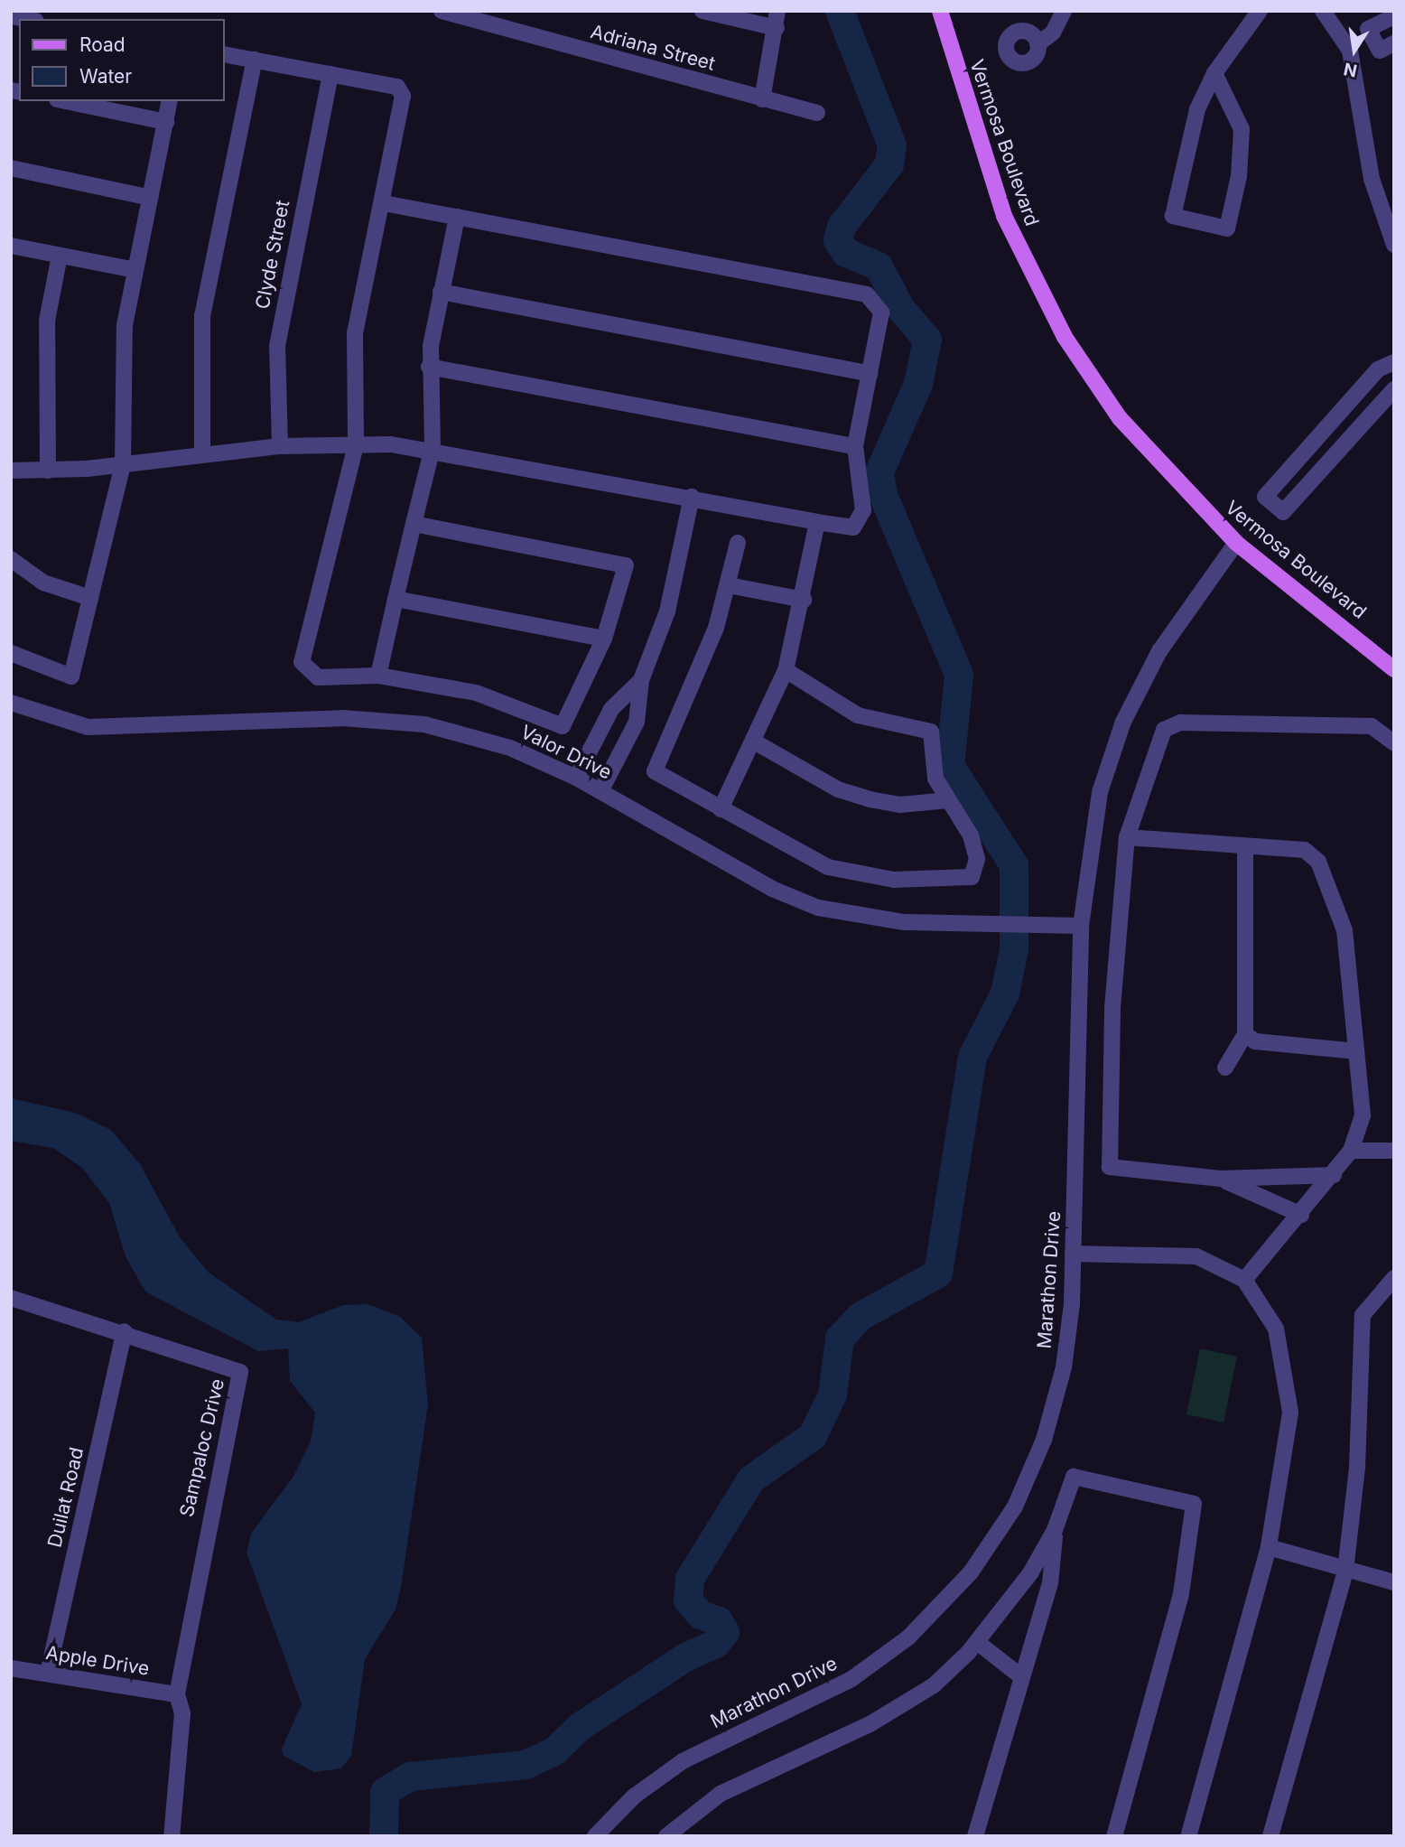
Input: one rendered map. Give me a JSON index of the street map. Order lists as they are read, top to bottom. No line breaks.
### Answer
{"streets":{"main road":["Vermosa Boulevard"],"street":["Adriana Street","Clyde Street","Valor Drive","Marathon Drive","Sampaloc Drive","Duilat Road","Apple Drive"]},"crossings":[["Vermosa Boulevard","Marathon Drive"],["Valor Drive","Marathon Drive"],["Sampaloc Drive","Duilat Road"],["Sampaloc Drive","Apple Drive"],["Duilat Road","Apple Drive"]],"legend":["Road","Water"],"north":"bottom"}
